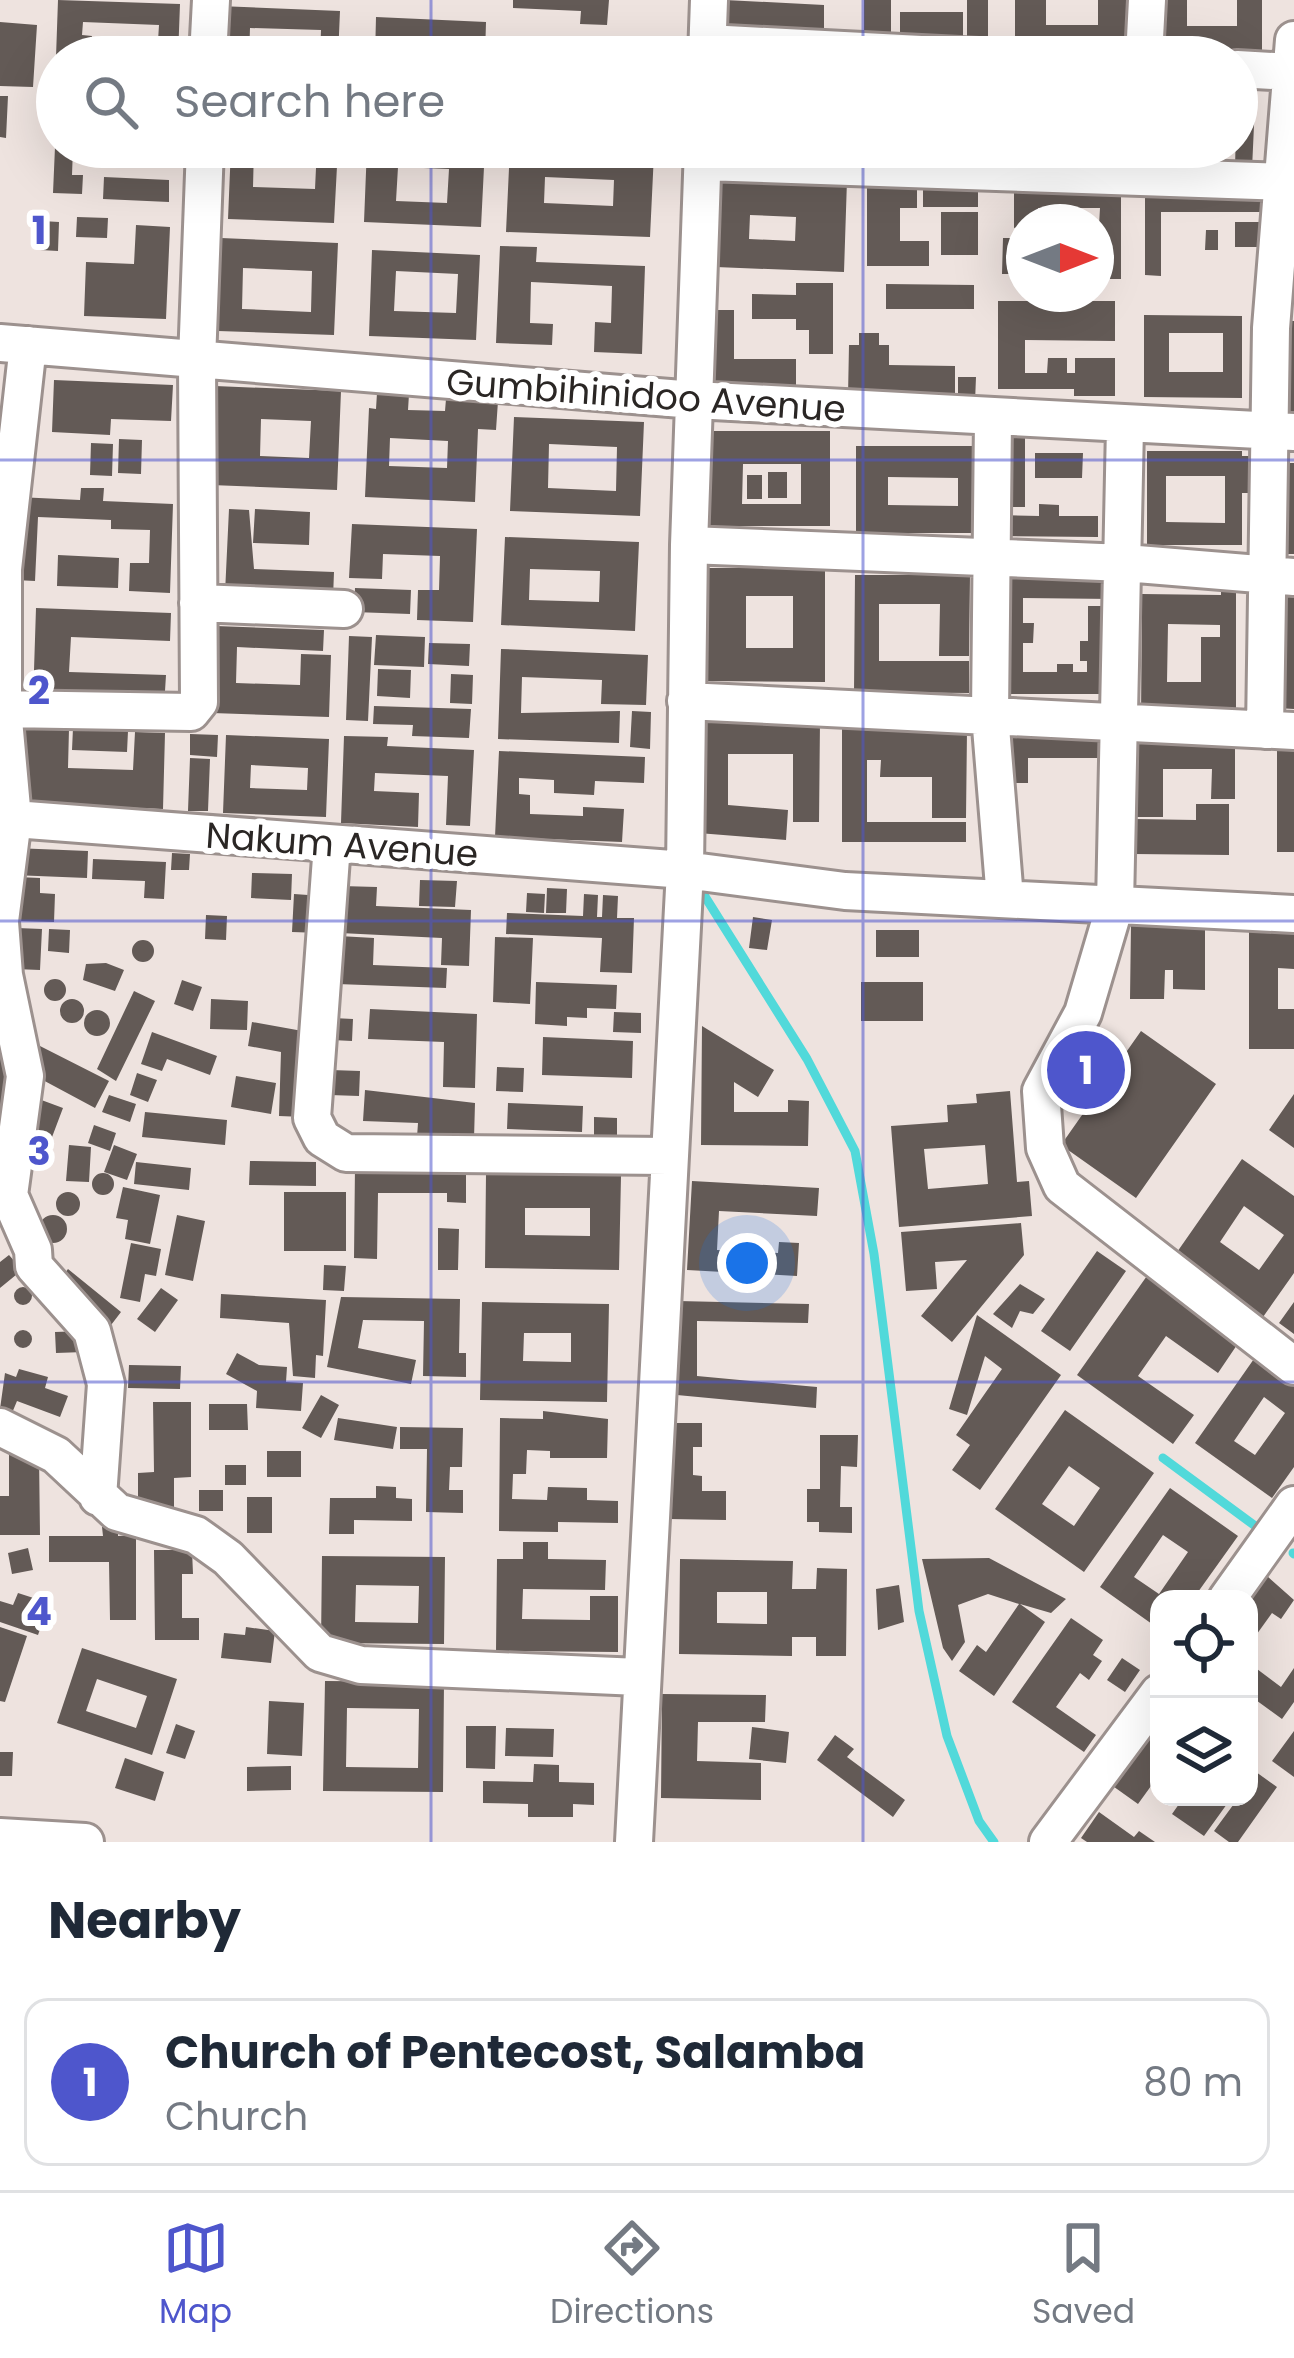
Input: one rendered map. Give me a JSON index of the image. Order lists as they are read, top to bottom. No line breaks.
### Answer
{"streets":{"street":["Gumbihinidoo Avenue","Nakum Avenue"]},"north":"right","page":{"search":"Search here","pins":"1","heading":"Nearby","list":[{"mark":"1","name":"Church of Pentecost, Salamba","note":"Church","value":"80 m"}],"nav":["Map","Directions","Saved"]},"grid":{"rows":["1","2","3","4"]}}
